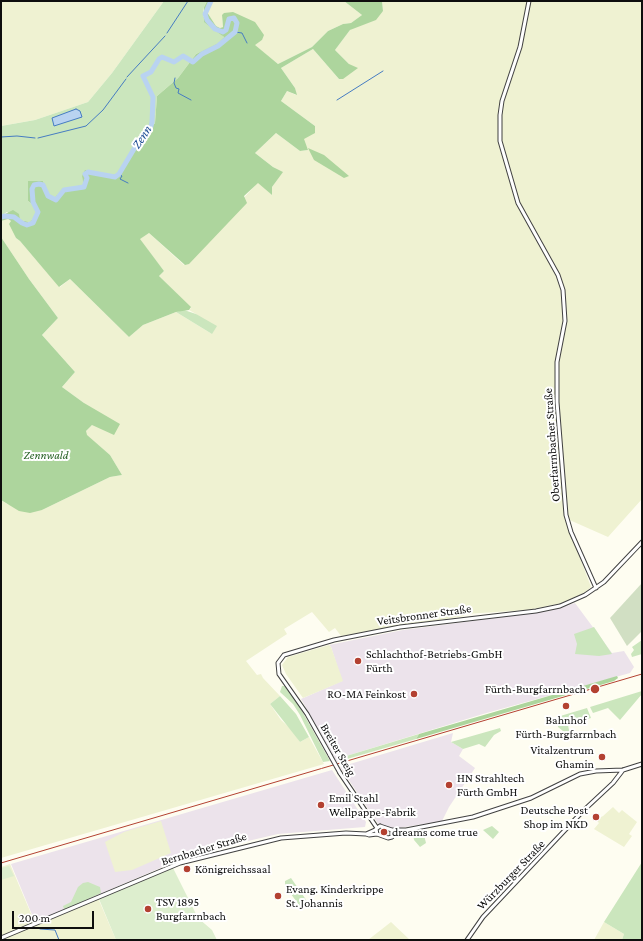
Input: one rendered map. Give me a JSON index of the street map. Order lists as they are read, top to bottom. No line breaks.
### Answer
{"streets":{"street":["Oberfarrnbacher Straße","Veitsbronner Straße","Breiter Steig","Bernbacher Straße","Würzburger Straße"]},"crossings":[["Oberfarrnbacher Straße","Veitsbronner Straße"],["Veitsbronner Straße","Breiter Steig"],["Breiter Steig","Bernbacher Straße"]],"water":["Zenn"],"parks":["Zennwald"],"places":["Schlachthof-Betriebs-GmbH Fürth","Fürth-Burgfarrnbach","RO-MA Feinkost","Bahnhof Fürth-Burgfarrnbach","Vitalzentrum Ghamin","HN Strahltech Fürth GmbH","Emil Stahl Wellpappe-Fabrik","Deutsche Post Shop im NKD","dreams come true","Königreichssaal","Evang. Kinderkrippe St. Johannis","TSV 1895 Burgfarrnbach"],"scale_bar":"200 m"}
